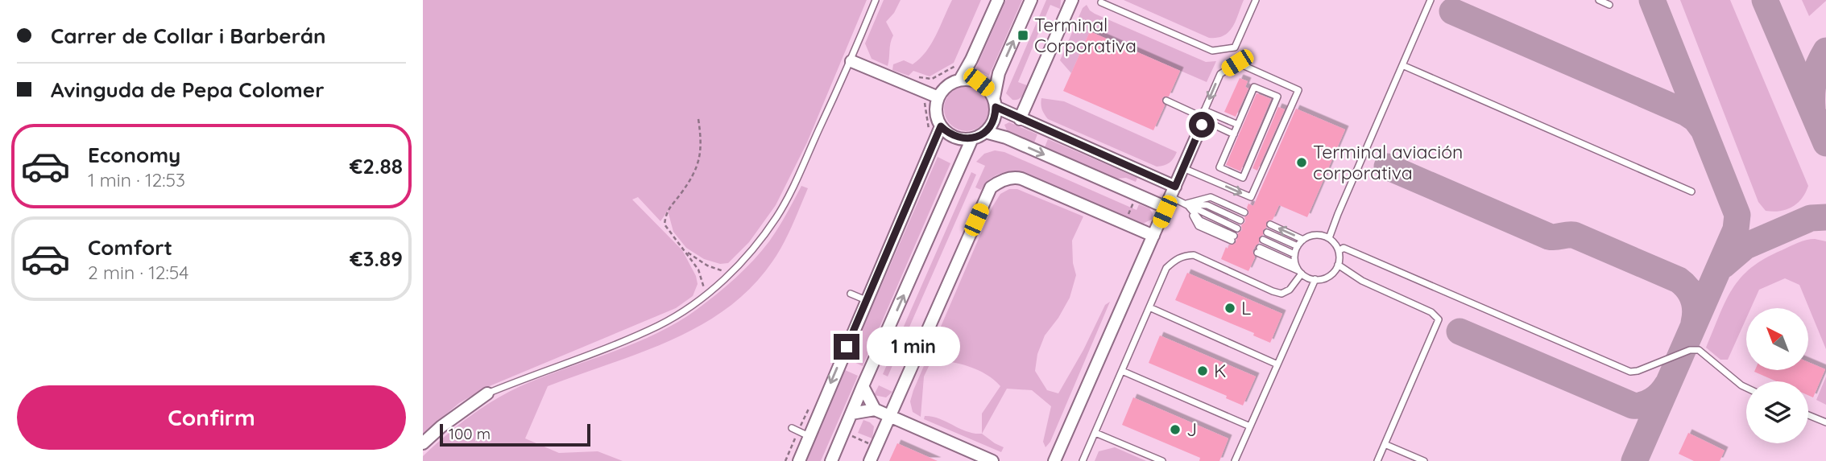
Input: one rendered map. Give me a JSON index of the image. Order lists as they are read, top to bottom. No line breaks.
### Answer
{"places":{"transit":["Terminal Corporativa"],"other":["Terminal aviación corporativa","L","K","J"]},"scale_bar":"100 m","north":"top left","page":{"banner":["Carrer de Collar i Barberán","Avinguda de Pepa Colomer"],"list":[{"name":"Economy","note":"1 min · 12:53","value":"€2.88"},{"name":"Comfort","note":"2 min · 12:54","value":"€3.89"}],"bubble":"1 min","buttons":"Confirm","scale":"100 m"}}
